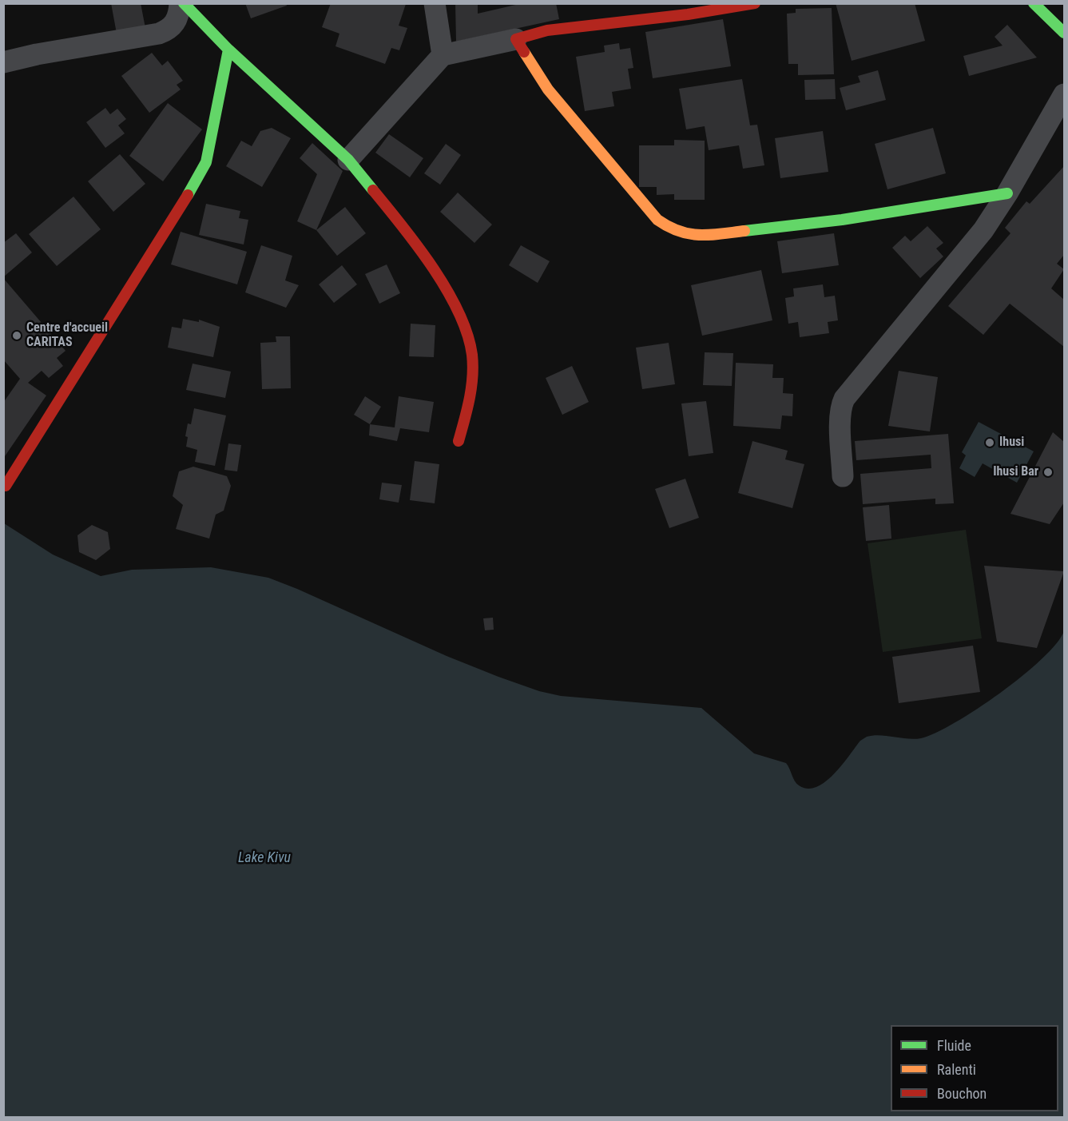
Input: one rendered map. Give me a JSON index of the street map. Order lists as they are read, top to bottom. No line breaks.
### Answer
{"water":["Lake Kivu"],"places":["Centre d'accueil CARITAS","Ihusi","Ihusi Bar"],"legend":["Fluide","Ralenti","Bouchon"]}
